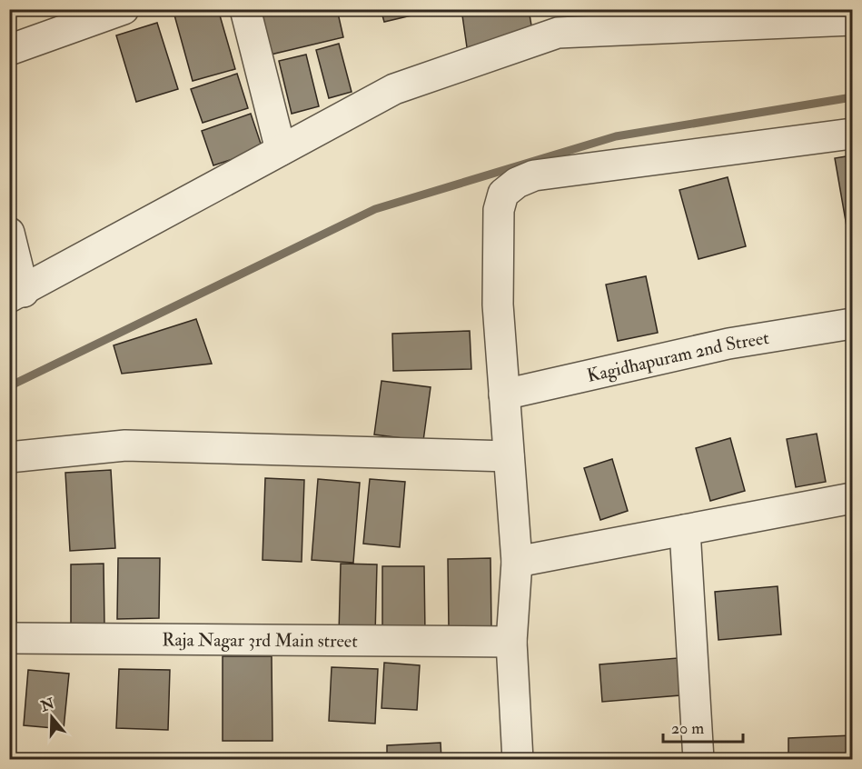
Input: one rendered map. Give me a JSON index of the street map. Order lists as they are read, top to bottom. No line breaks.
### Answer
{"streets":{"street":["Kagidhapuram 2nd Street","Raja Nagar 3rd Main street"]},"scale_bar":"20 m","north":"top"}
